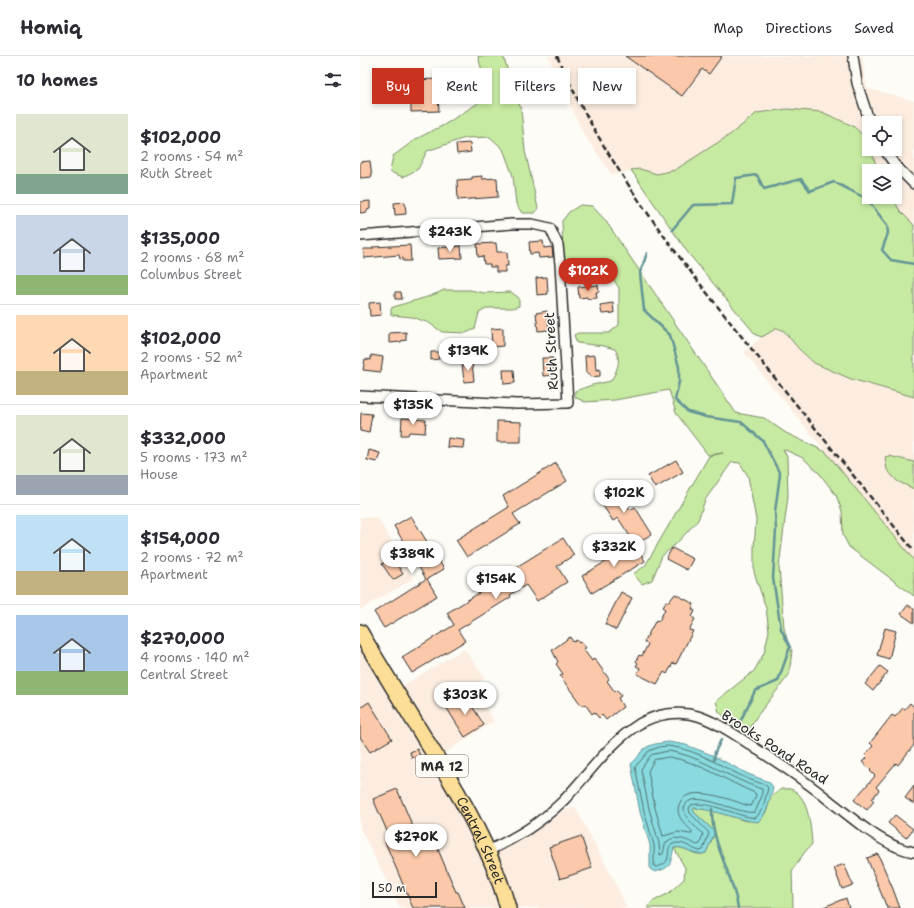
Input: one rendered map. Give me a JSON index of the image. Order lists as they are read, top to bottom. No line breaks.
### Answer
{"streets":{"main road":["MA 12","Central Street"],"street":["Ruth Street","Brooks Pond Road"]},"crossings":[["Brooks Pond Road","Central Street"]],"scale_bar":"50 m","page":{"header":"Homiq","nav":["Map","Directions","Saved"],"heading":"10 homes","chip":["Buy","Rent","Filters","New"],"list":[{"name":"$102,000","note":"2 rooms · 54 m² · Ruth Street"},{"name":"$135,000","note":"2 rooms · 68 m² · Columbus Street"},{"name":"$102,000","note":"2 rooms · 52 m² · Apartment"},{"name":"$332,000","note":"5 rooms · 173 m² · House"},{"name":"$154,000","note":"2 rooms · 72 m² · Apartment"},{"name":"$270,000","note":"4 rooms · 140 m² · Central Street"}],"price":["$243K","$102K","$139K","$135K","$102K","$332K","$389K","$154K","$303K","$270K"],"scale":"50 m"}}
